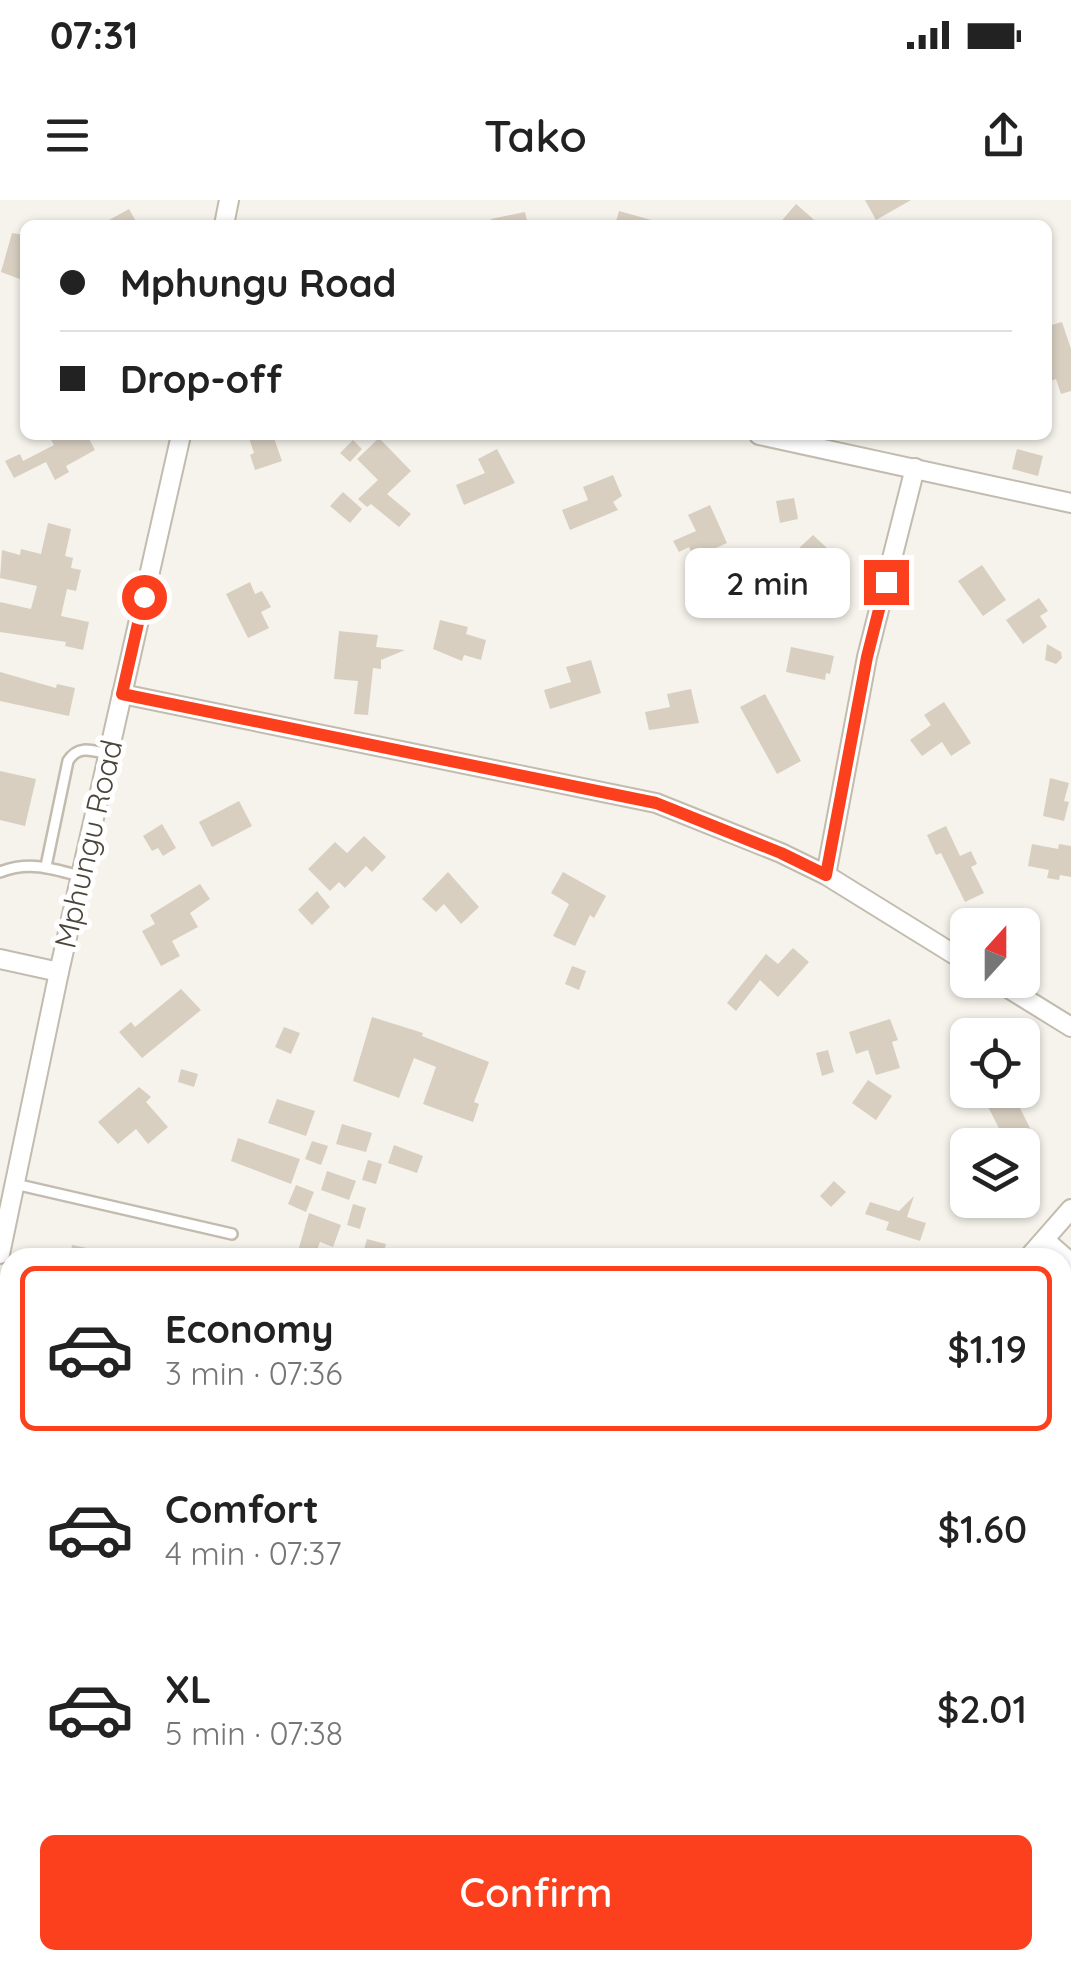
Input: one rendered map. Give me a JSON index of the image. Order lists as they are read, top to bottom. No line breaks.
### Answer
{"streets":{"street":["Mphungu Road"]},"north":"top","page":{"status":"07:31","header":"Tako","banner":["Mphungu Road","Drop-off"],"bubble":"2 min","list":[{"name":"Economy","note":"3 min · 07:36","value":"$1.19"},{"name":"Comfort","note":"4 min · 07:37","value":"$1.60"},{"name":"XL","note":"5 min · 07:38","value":"$2.01"}],"buttons":"Confirm"}}
